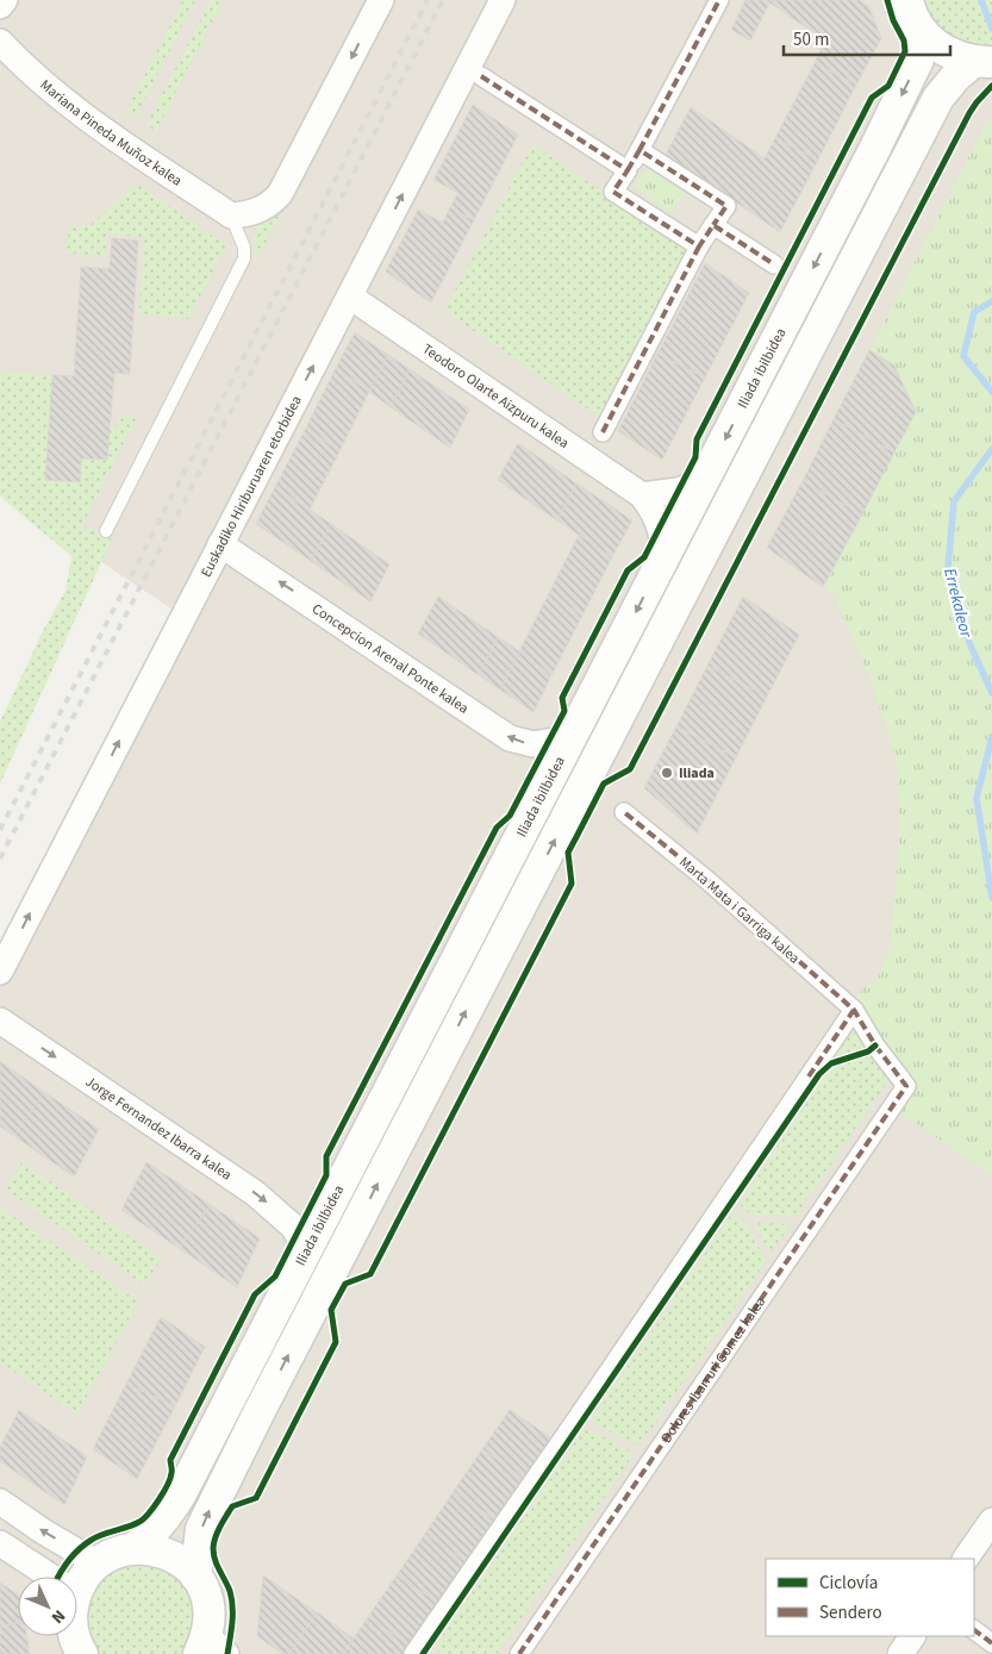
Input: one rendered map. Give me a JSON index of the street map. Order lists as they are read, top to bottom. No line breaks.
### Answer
{"streets":{"street":["Mariana Pineda Muñoz kalea","Iliada ibilbidea","Teodoro Olarte Aizpuru kalea","Euskadiko Hiriburuaren etorbidea","Concepcion Arenal Ponte kalea","Marta Mata i Garriga kalea","Jorge Fernandez Ibarra kalea","Dolores Ibarruri Gomez kalea"]},"crossings":[["Iliada ibilbidea","Teodoro Olarte Aizpuru kalea"],["Iliada ibilbidea","Concepcion Arenal Ponte kalea"],["Iliada ibilbidea","Jorge Fernandez Ibarra kalea"],["Teodoro Olarte Aizpuru kalea","Euskadiko Hiriburuaren etorbidea"],["Euskadiko Hiriburuaren etorbidea","Concepcion Arenal Ponte kalea"],["Marta Mata i Garriga kalea","Dolores Ibarruri Gomez kalea"]],"one_way":["Concepcion Arenal Ponte kalea","Jorge Fernandez Ibarra kalea"],"water":["Errekaleor"],"places":["Iliada"],"legend":["Ciclovía","Sendero"],"scale_bar":"50 m","north":"bottom right"}
